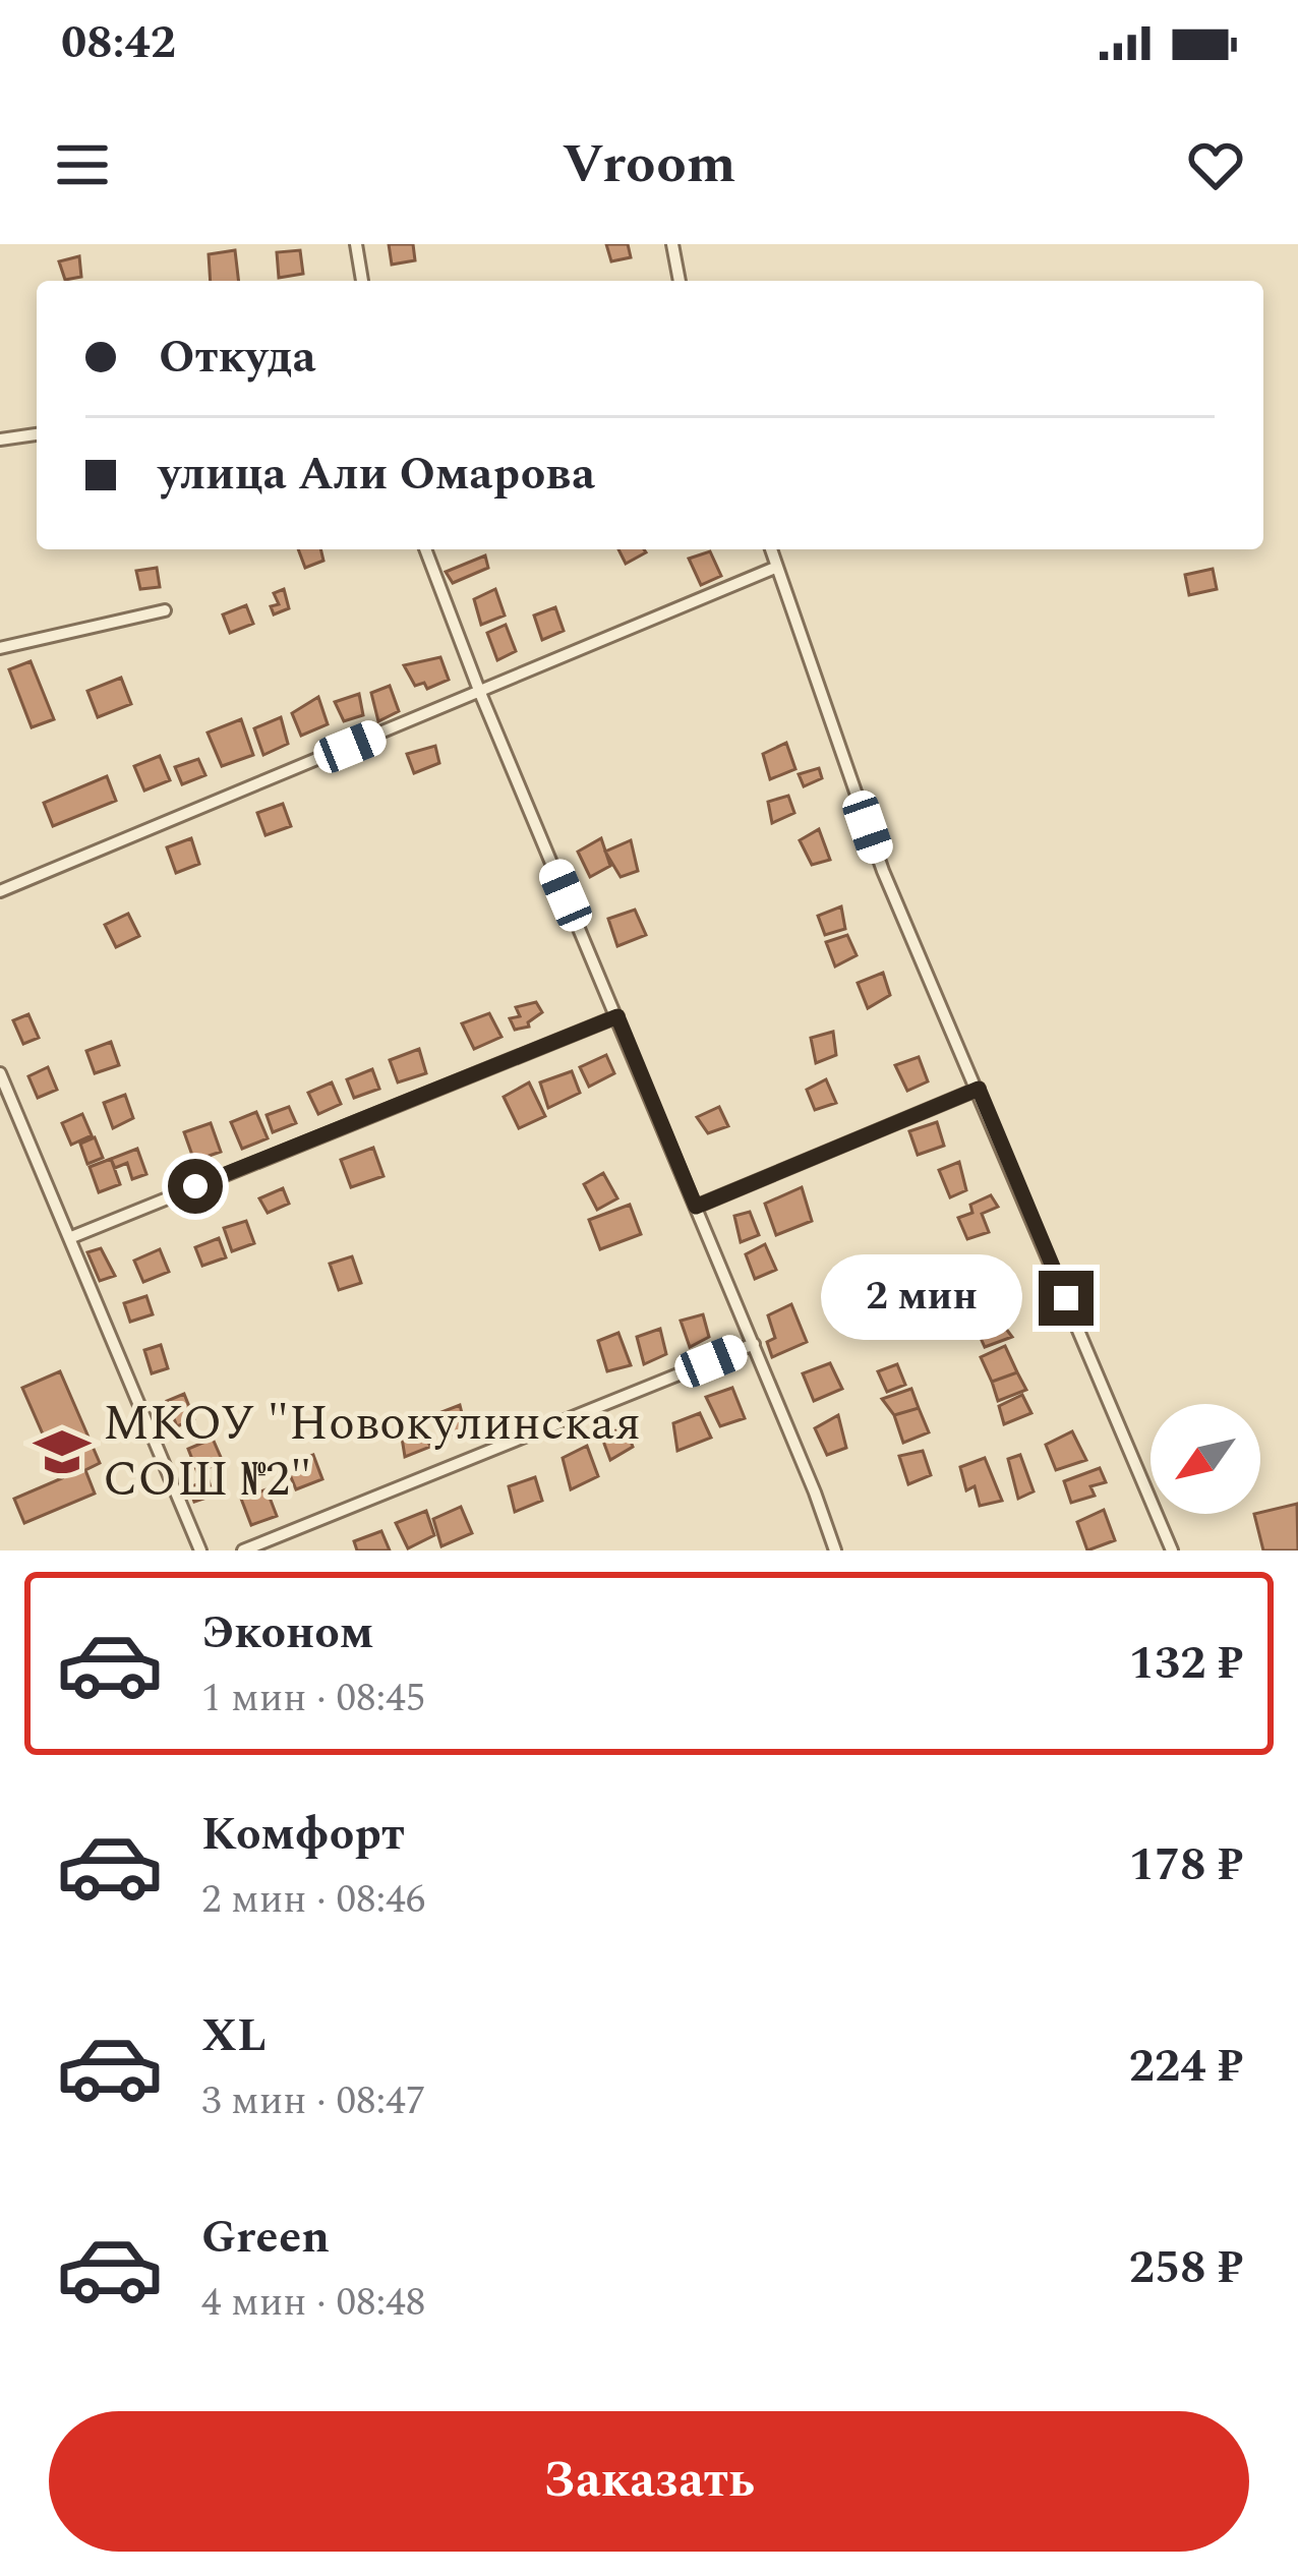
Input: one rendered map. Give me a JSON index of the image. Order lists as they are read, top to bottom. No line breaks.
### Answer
{"places":{"school or university":["МКОУ \"Новокулинская СОШ №2\""]},"north":"bottom left","page":{"status":"08:42","header":"Vroom","banner":["Откуда","улица Али Омарова"],"bubble":"2 мин","list":[{"name":"Эконом","note":"1 мин · 08:45","value":"132 ₽"},{"name":"Комфорт","note":"2 мин · 08:46","value":"178 ₽"},{"name":"XL","note":"3 мин · 08:47","value":"224 ₽"},{"name":"Green","note":"4 мин · 08:48","value":"258 ₽"}],"buttons":"Заказать"}}
